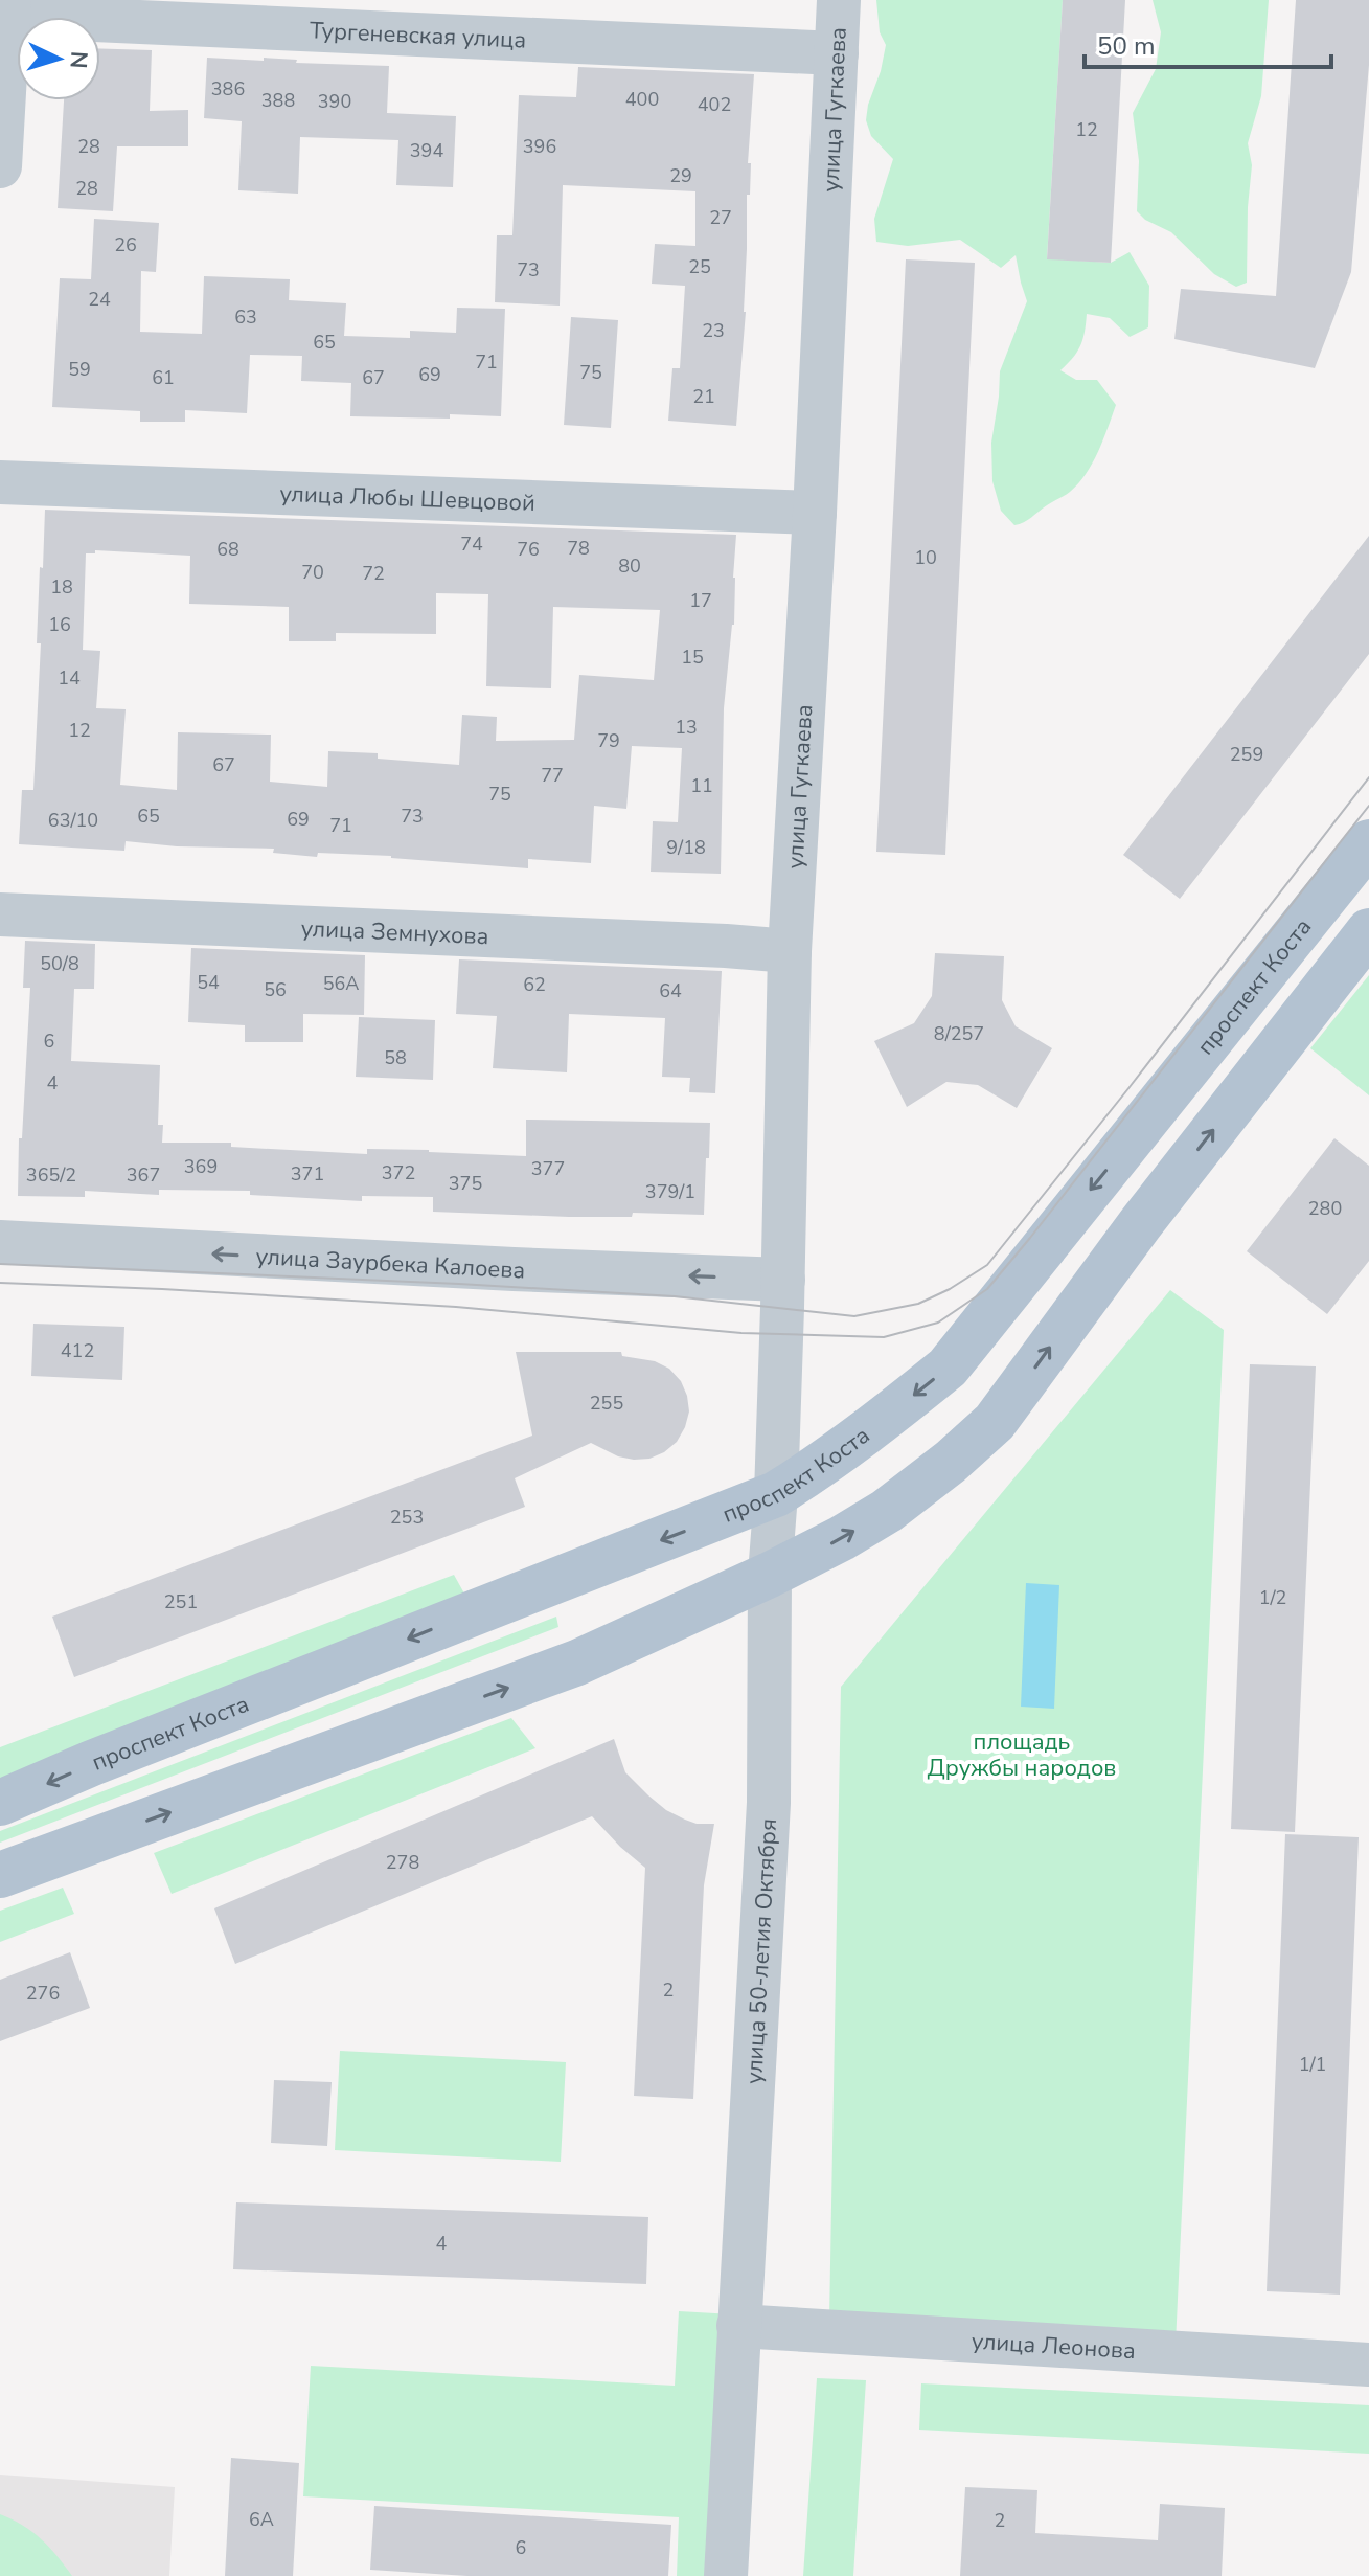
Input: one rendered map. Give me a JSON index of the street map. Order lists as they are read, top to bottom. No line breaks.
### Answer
{"streets":{"main road":["проспект Коста"],"street":["Тургеневская улица","улица Гугкаева","улица Любы Шевцовой","улица Земнухова","улица Заурбека Калоева","улица 50-летия Октября","улица Леонова"]},"crossings":[["Тургеневская улица","улица Гугкаева"],["улица Гугкаева","улица Любы Шевцовой"],["улица Гугкаева","улица Земнухова"],["улица Гугкаева","проспект Коста"],["улица Гугкаева","улица Заурбека Калоева"],["улица Гугкаева","улица 50-летия Октября"],["улица 50-летия Октября","улица Леонова"]],"one_way":["улица Заурбека Калоева"],"parks":["площадь Дружбы народов"],"house_numbers":["386","400","388","390","402","12","28","396","394","29","28","27","26","25","73","24","63","23","65","71","59","75","69","61","67","21","74","78","68","76","10","80","70","72","18","17","16","15","14","13","12","79","259","67","77","11","75","65","73","69","63/10","71","9/18","50/8","54","56A","62","56","64","8/257","6","58","4","369","377","372","371","365/2","367","375","379/1","280","412","255","253","1/2","251","278","2","276","1/1","4","6А","2","6"],"scale_bar":"50 m","north":"right"}
